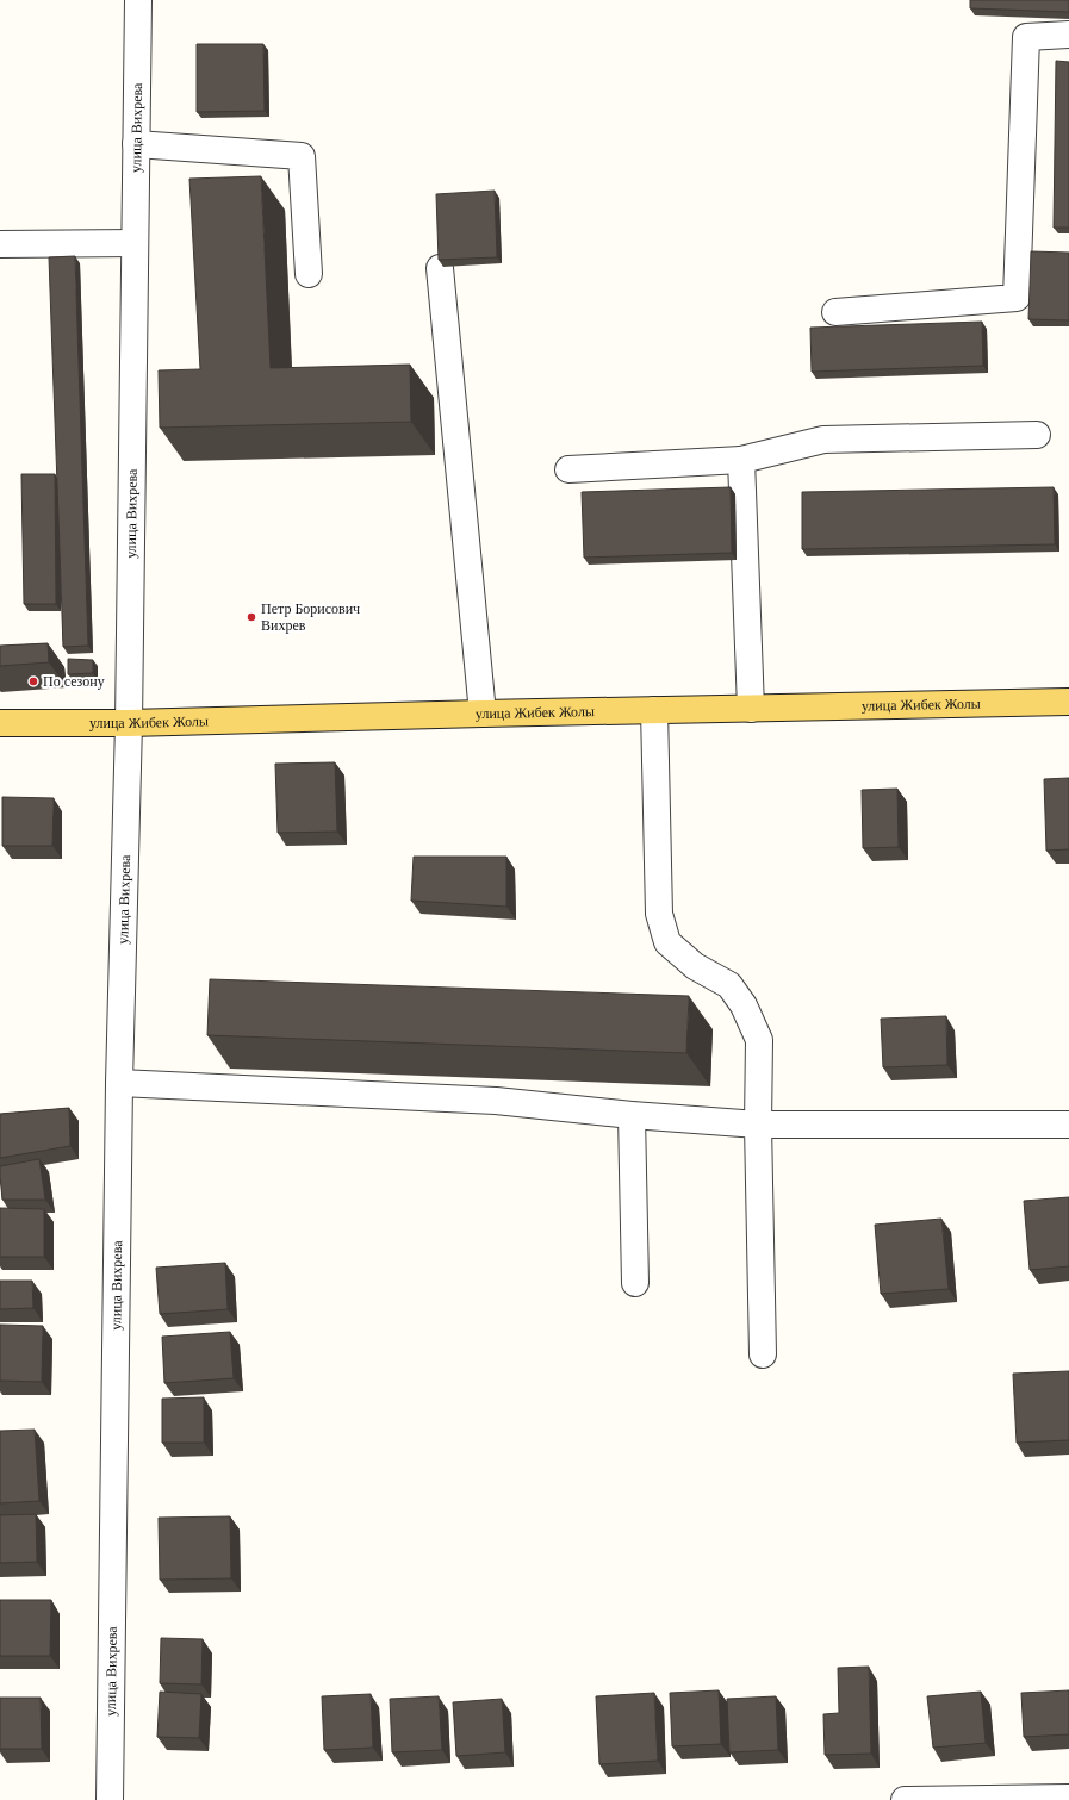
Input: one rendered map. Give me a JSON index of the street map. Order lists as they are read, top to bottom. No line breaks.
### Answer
{"streets":{"main road":["улица Жибек Жолы"],"street":["улица Вихрева"]},"crossings":[["улица Вихрева","улица Жибек Жолы"]],"places":["Петр Борисович Вихрев","По сезону"]}
